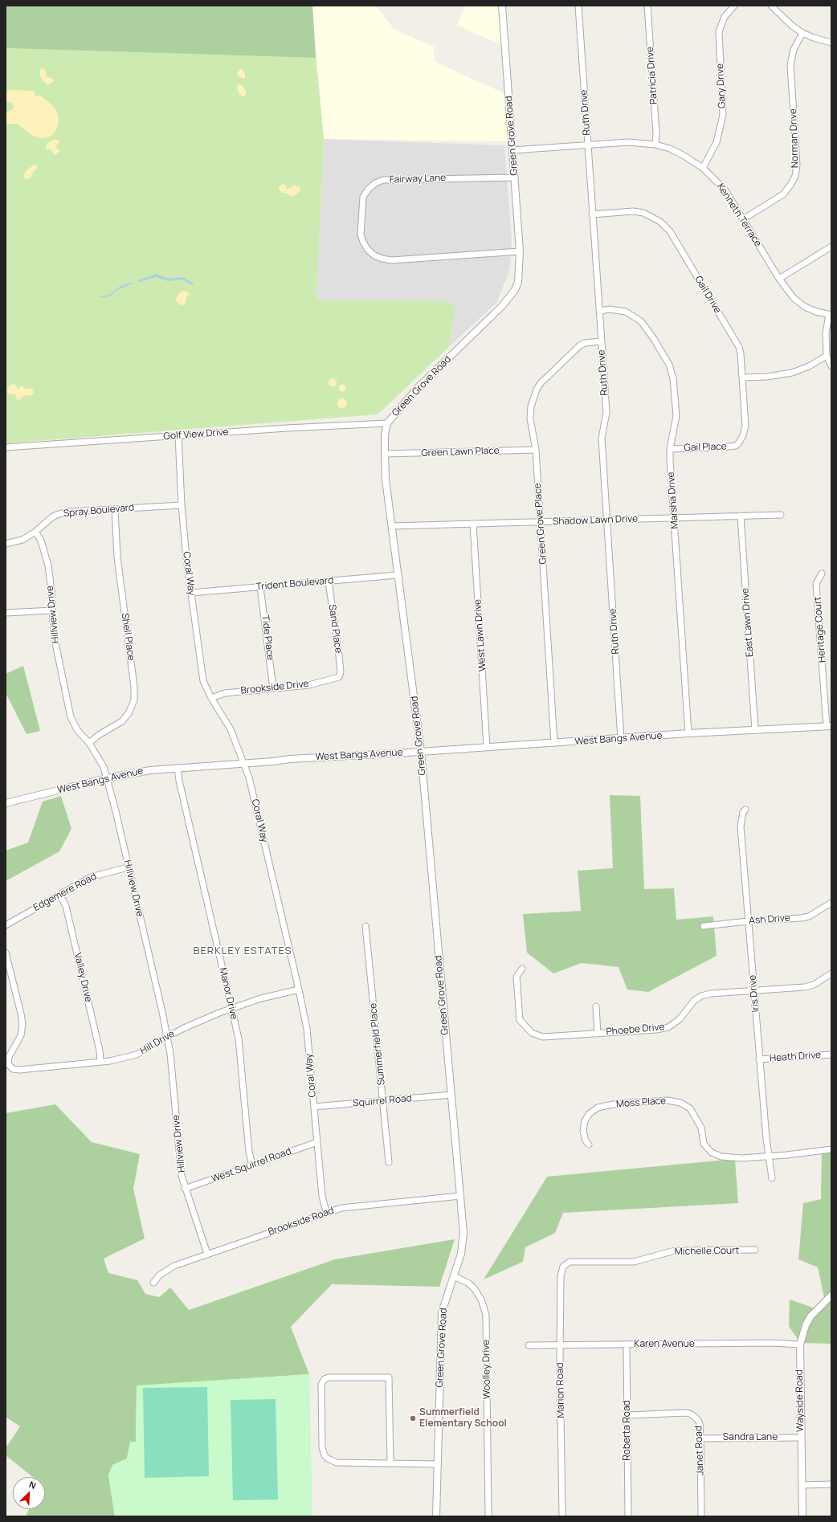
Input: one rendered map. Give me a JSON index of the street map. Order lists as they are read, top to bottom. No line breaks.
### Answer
{"streets":{"street":["Patricia Drive","Gary Drive","Ruth Drive","Green Grove Road","Norman Drive","Fairway Lane","Kenneth Terrace","Gail Drive","Golf View Drive","Gail Place","Green Lawn Place","Marsha Drive","Spray Boulevard","Shadow Lawn Drive","Green Grove Place","Coral Way","Trident Boulevard","Hillview Drive","East Lawn Drive","Sand Place","Heritage Court","West Lawn Drive","Shell Place","Tide Place","Brookside Drive","West Bangs Avenue","Edgemere Road","Ash Drive","Valley Drive","Manor Drive","Iris Drive","Phoebe Drive","Hill Drive","Summerfield Place","Heath Drive","Squirrel Road","Moss Place","West Squirrel Road","Brookside Road","Michelle Court","Karen Avenue","Woolley Drive","Marion Road","Wayside Road","Roberta Road","Sandra Lane","Janet Road"]},"crossings":[["Patricia Drive","Kenneth Terrace"],["Gary Drive","Kenneth Terrace"],["Ruth Drive","Kenneth Terrace"],["Ruth Drive","Gail Drive"],["Ruth Drive","Marsha Drive"],["Ruth Drive","Shadow Lawn Drive"],["Ruth Drive","Green Grove Place"],["Ruth Drive","West Bangs Avenue"],["Green Grove Road","Fairway Lane"],["Green Grove Road","Kenneth Terrace"],["Green Grove Road","Golf View Drive"],["Green Grove Road","Green Lawn Place"],["Green Grove Road","Shadow Lawn Drive"],["Green Grove Road","Trident Boulevard"],["Green Grove Road","West Bangs Avenue"],["Green Grove Road","Squirrel Road"],["Green Grove Road","Brookside Road"],["Green Grove Road","Woolley Drive"],["Norman Drive","Kenneth Terrace"],["Gail Drive","Gail Place"],["Golf View Drive","Coral Way"],["Gail Place","Marsha Drive"],["Green Lawn Place","Green Grove Place"],["Marsha Drive","Shadow Lawn Drive"],["Marsha Drive","West Bangs Avenue"],["Spray Boulevard","Coral Way"],["Spray Boulevard","Hillview Drive"],["Spray Boulevard","Shell Place"],["Shadow Lawn Drive","Green Grove Place"],["Shadow Lawn Drive","East Lawn Drive"],["Shadow Lawn Drive","West Lawn Drive"],["Green Grove Place","West Bangs Avenue"],["Coral Way","Trident Boulevard"],["Coral Way","Brookside Drive"],["Coral Way","West Bangs Avenue"],["Coral Way","Hill Drive"],["Coral Way","Squirrel Road"],["Coral Way","West Squirrel Road"],["Coral Way","Brookside Road"],["Trident Boulevard","Sand Place"],["Trident Boulevard","Tide Place"],["Hillview Drive","Shell Place"],["Hillview Drive","West Bangs Avenue"],["Hillview Drive","Edgemere Road"],["Hillview Drive","Hill Drive"],["Hillview Drive","West Squirrel Road"],["Hillview Drive","Brookside Road"],["East Lawn Drive","West Bangs Avenue"],["Sand Place","Brookside Drive"],["Heritage Court","West Bangs Avenue"],["West Lawn Drive","West Bangs Avenue"],["Tide Place","Brookside Drive"],["West Bangs Avenue","Manor Drive"],["Edgemere Road","Valley Drive"],["Ash Drive","Iris Drive"],["Valley Drive","Hill Drive"],["Manor Drive","Hill Drive"],["Manor Drive","West Squirrel Road"],["Iris Drive","Phoebe Drive"],["Iris Drive","Heath Drive"],["Iris Drive","Moss Place"],["Summerfield Place","Squirrel Road"],["Michelle Court","Marion Road"],["Karen Avenue","Marion Road"],["Karen Avenue","Wayside Road"],["Karen Avenue","Roberta Road"],["Wayside Road","Sandra Lane"],["Roberta Road","Janet Road"],["Sandra Lane","Janet Road"]],"districts":["BERKLEY ESTATES"],"places":["Summerfield Elementary School"],"north":"top right"}
